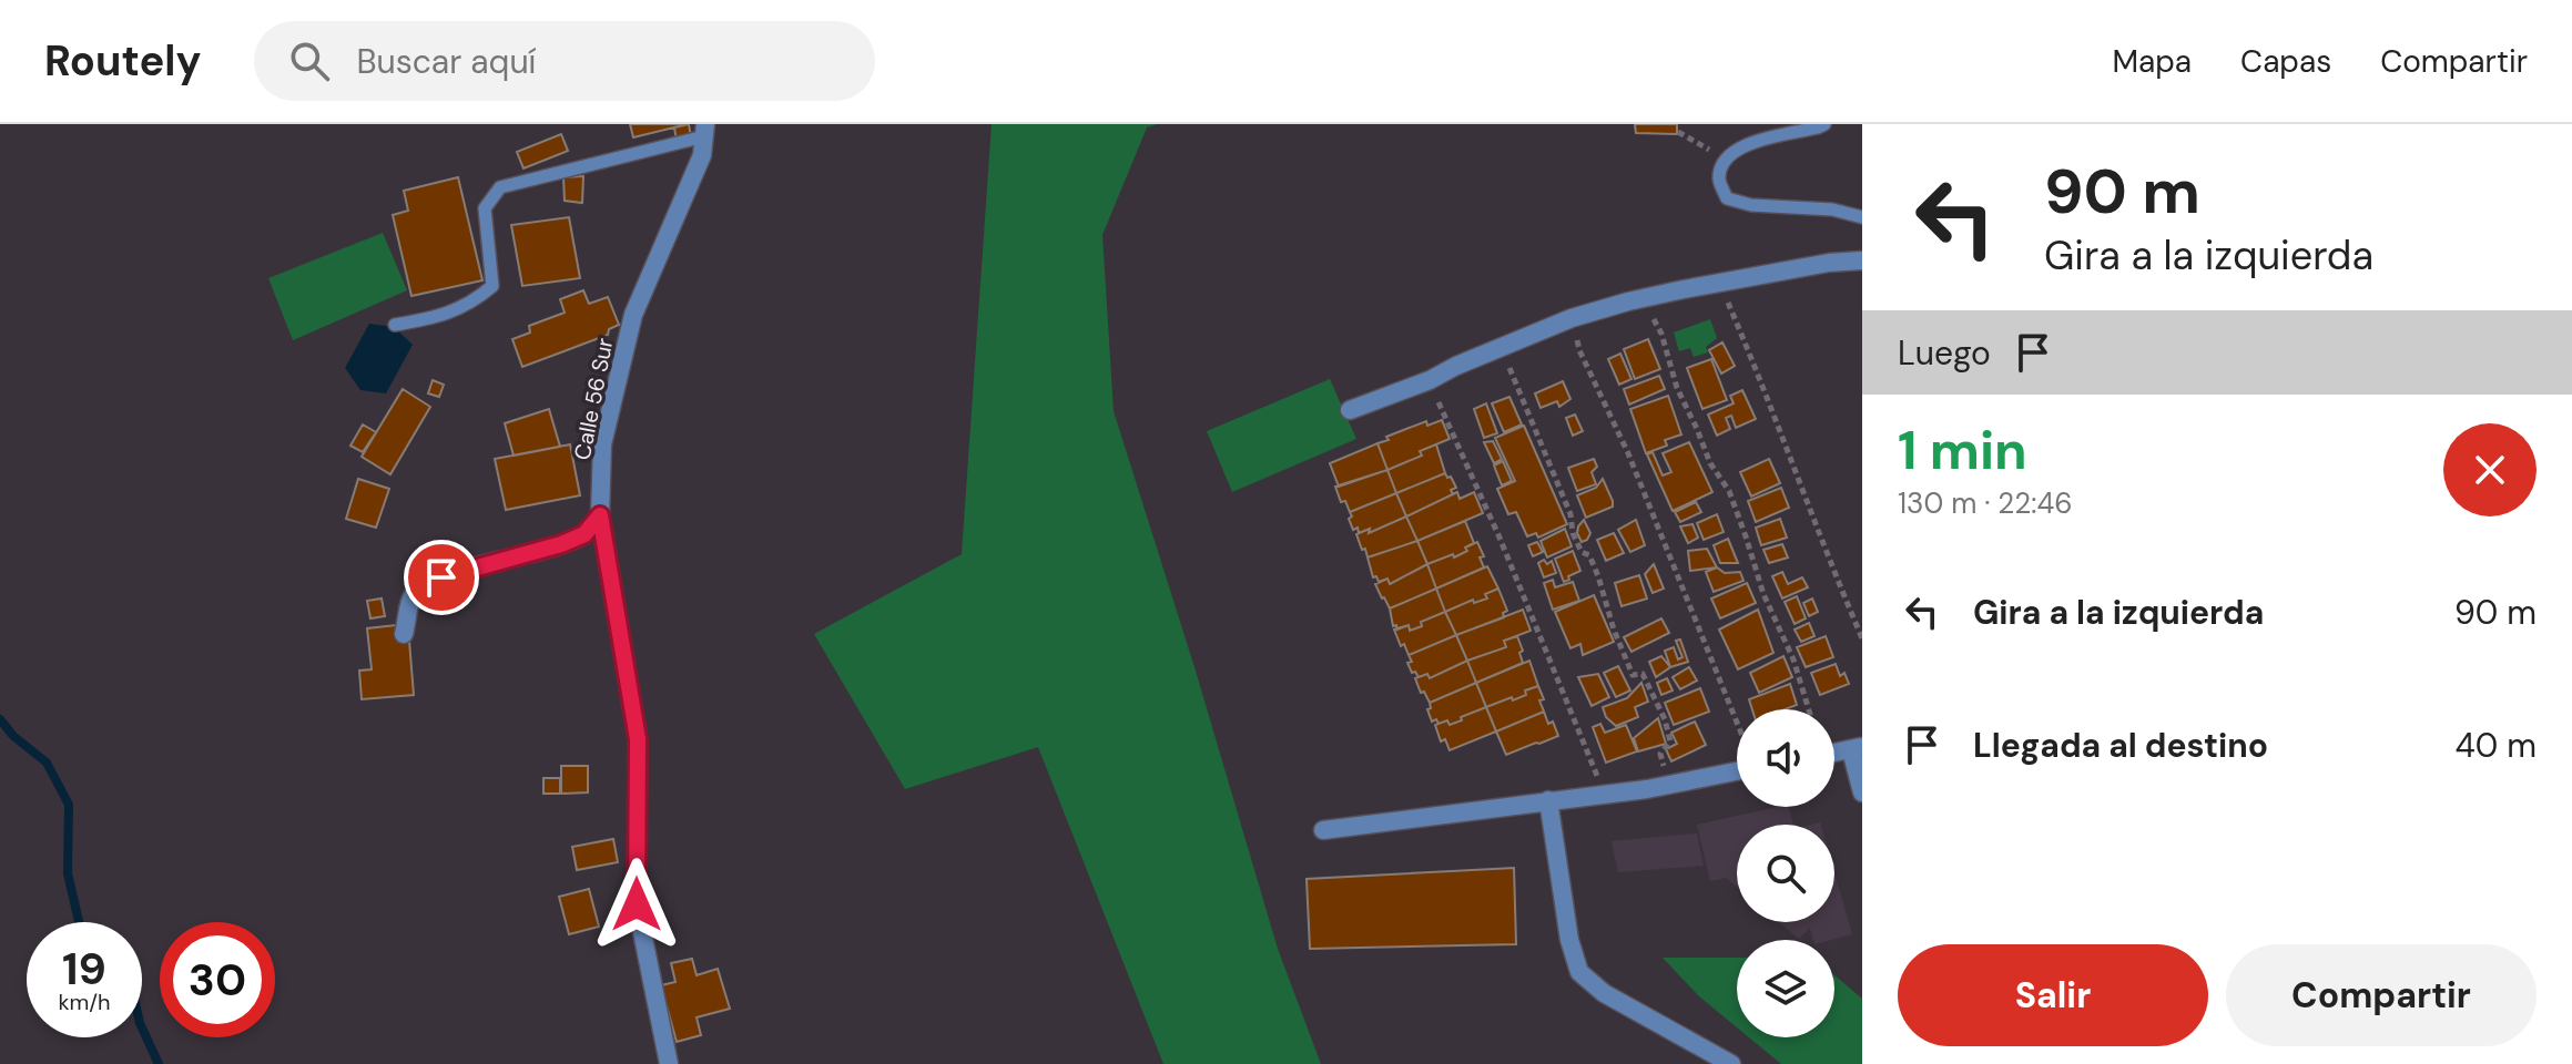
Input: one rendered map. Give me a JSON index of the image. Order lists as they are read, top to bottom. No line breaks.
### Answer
{"streets":{"street":["Calle 56 Sur"]},"page":{"header":"Routely","search":"Buscar aquí","nav":["Mapa","Capas","Compartir"],"turn":["90 m","Gira a la izquierda"],"then":"Luego","heading":["1 min","130 m · 22:46"],"list":[{"name":"Gira a la izquierda","value":"90 m"},{"name":"Llegada al destino","value":"40 m"}],"speed":"19 km/h","limit":"30","buttons":["Salir","Compartir"]}}
